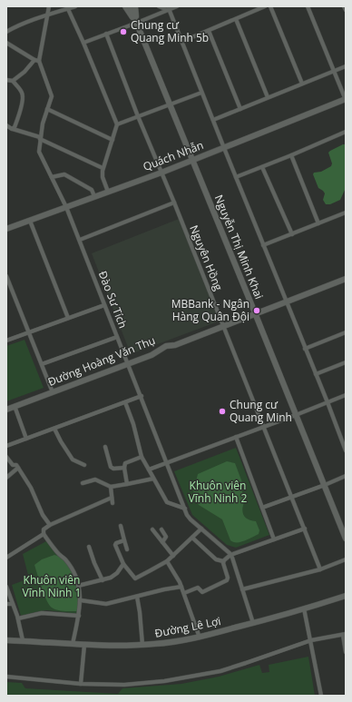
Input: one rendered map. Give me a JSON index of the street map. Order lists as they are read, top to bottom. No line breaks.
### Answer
{"streets":{"main road":["Quách Nhẫn","Nguyễn Thị Minh Khai","Đường Hoàng Văn Thụ","Đường Lê Lợi"],"street":["Nguyên Hồng","Đào Sư Tích"]},"crossings":[["Quách Nhẫn","Nguyễn Thị Minh Khai"],["Quách Nhẫn","Nguyên Hồng"],["Quách Nhẫn","Đào Sư Tích"],["Nguyễn Thị Minh Khai","Đường Hoàng Văn Thụ"],["Nguyên Hồng","Đường Hoàng Văn Thụ"],["Đào Sư Tích","Đường Hoàng Văn Thụ"],["Đào Sư Tích","Đường Lê Lợi"]],"parks":["Khuôn viên Vĩnh Ninh 2","Khuôn viên Vĩnh Ninh 1"],"places":["Chung cư Quang Minh 5b","MBBank - Ngân Hàng Quân Đội","Chung cư Quang Minh"]}
